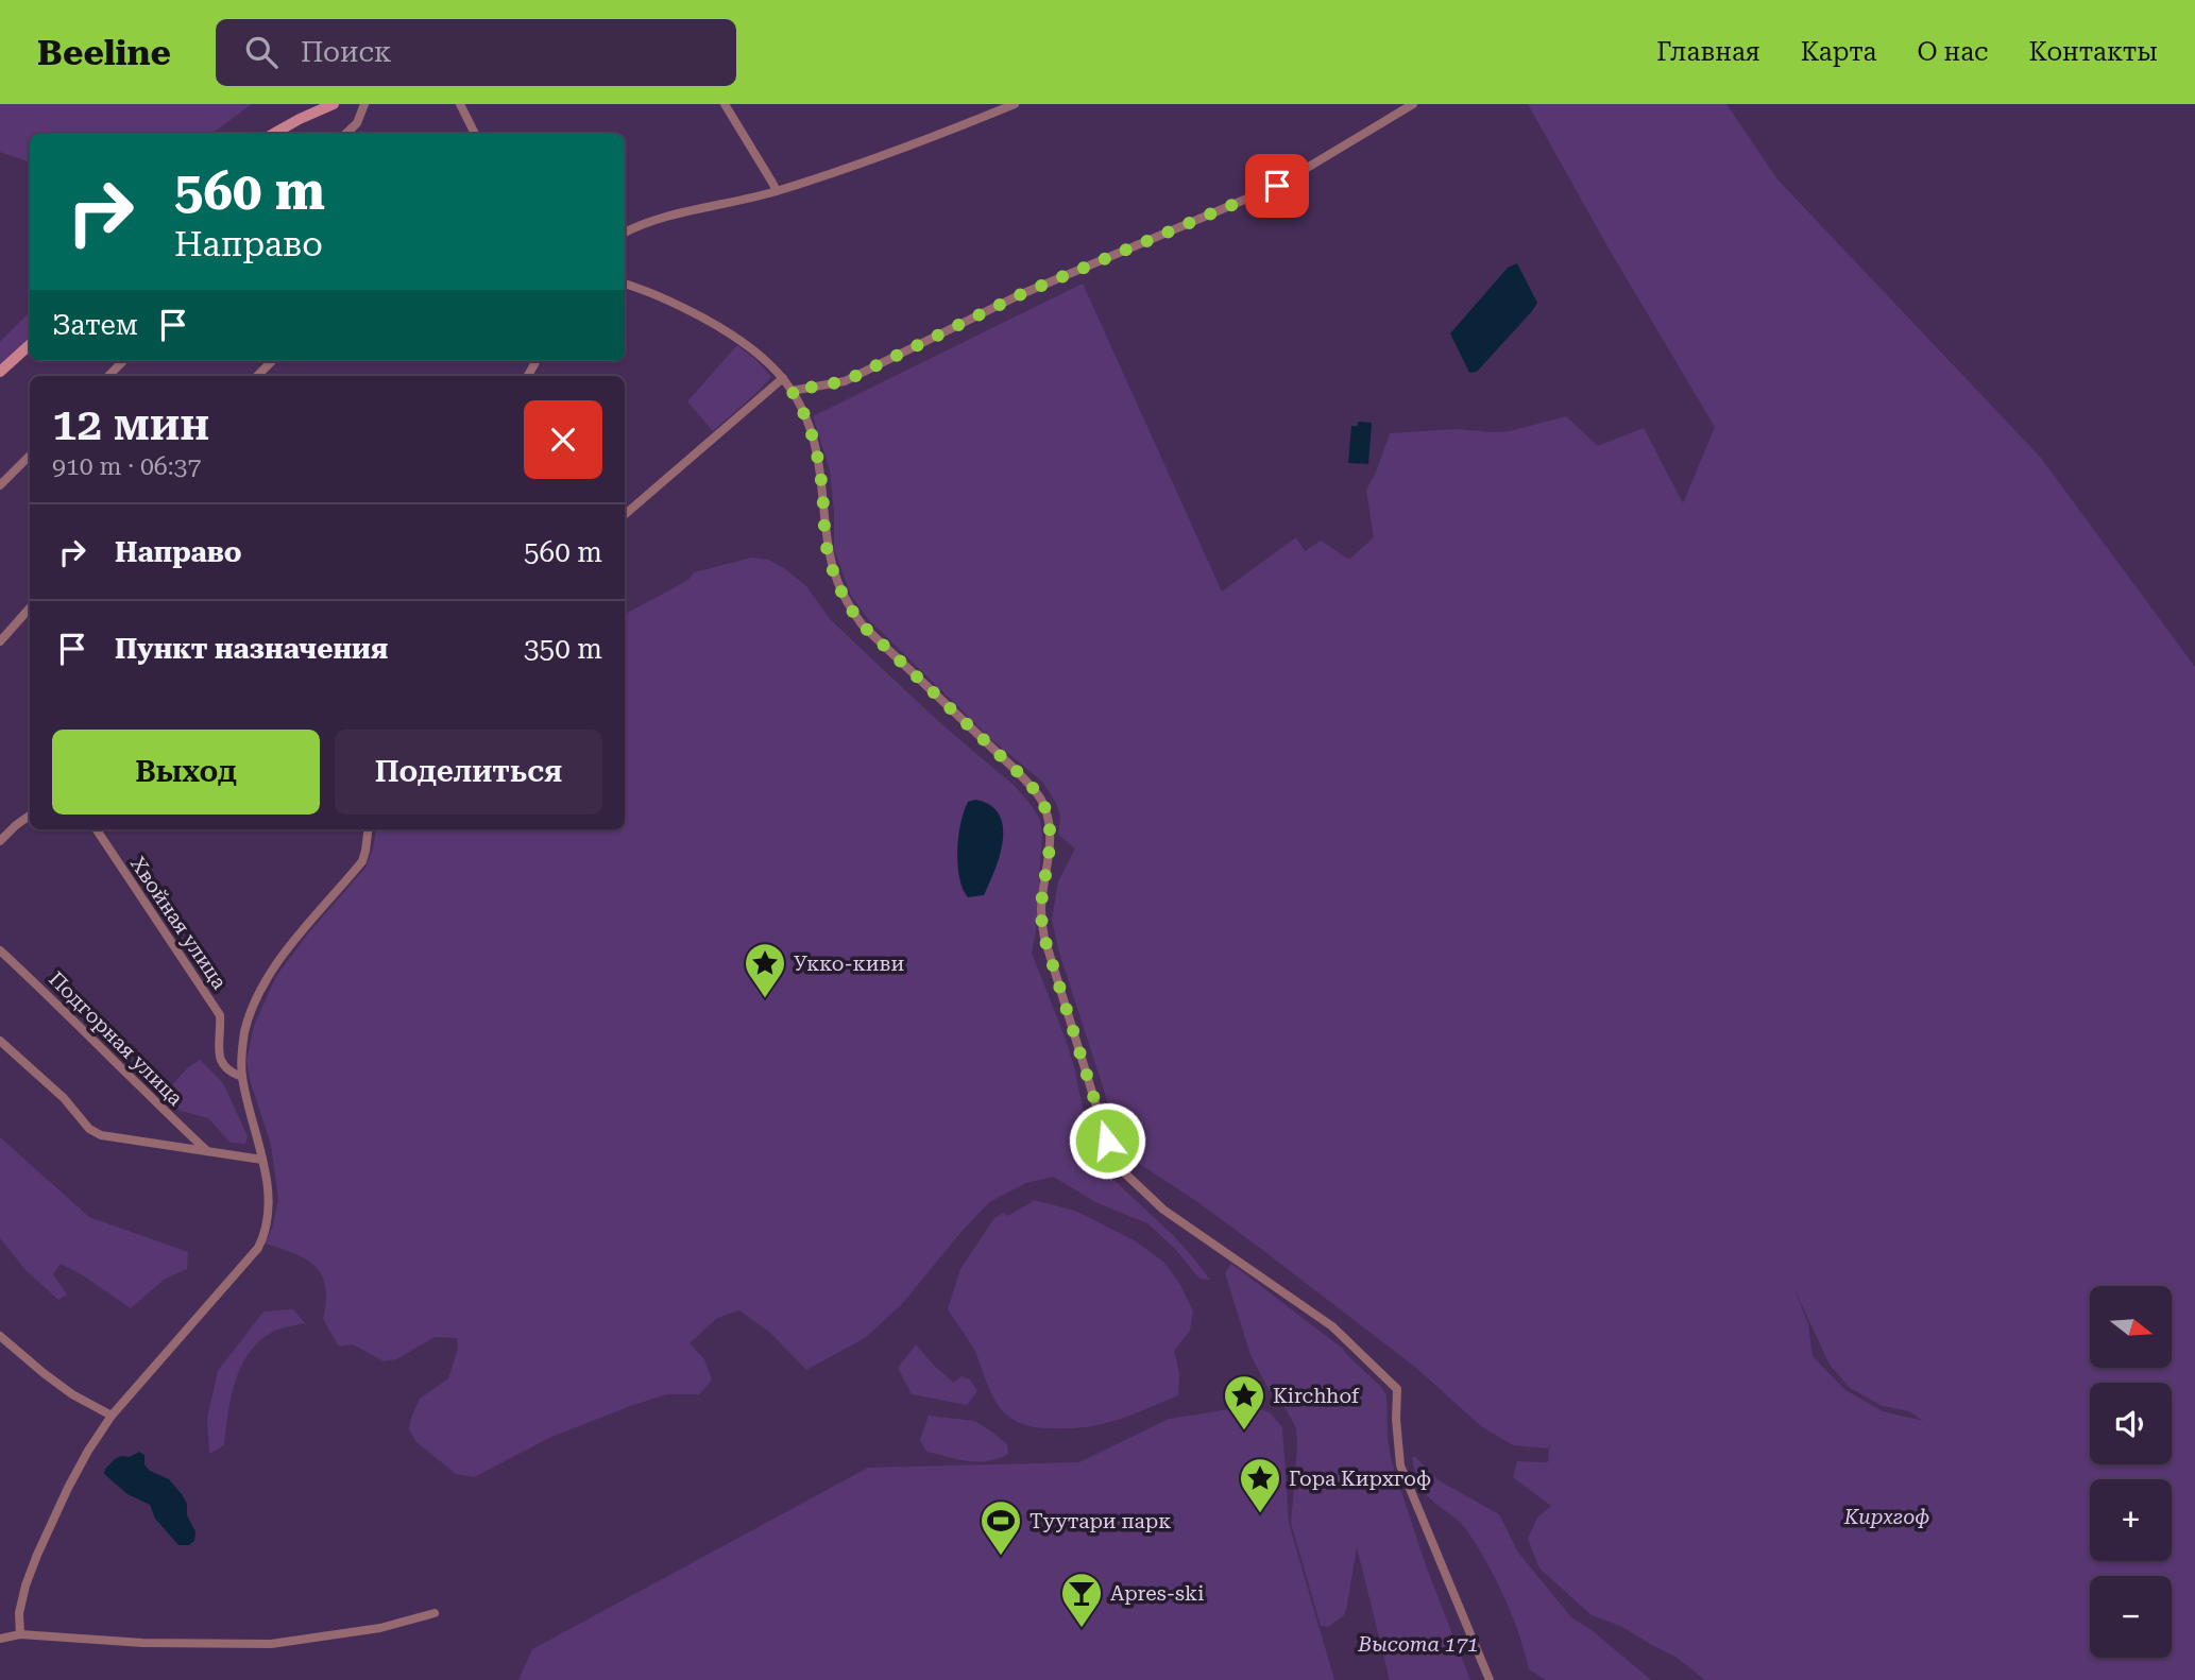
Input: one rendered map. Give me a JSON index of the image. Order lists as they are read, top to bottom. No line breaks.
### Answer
{"streets":{"street":["Хвойная улица","Подгорная улица"]},"parks":["Кирхгоф","Высота 171"],"places":{"place":["Укко-киви","Kirchhof","Гора Кирхгоф"],"sports":["Туутари парк"],"bar":["Apres-ski"]},"north":"right","page":{"header":"Beeline","search":"Поиск","nav":["Главная","Карта","О нас","Контакты"],"turn":["560 m","Направо"],"then":"Затем","heading":["12 мин","910 m · 06:37"],"list":[{"name":"Направо","value":"560 m"},{"name":"Пункт назначения","value":"350 m"}],"buttons":["Выход","Поделиться"],"map_buttons":["+","−"]}}
